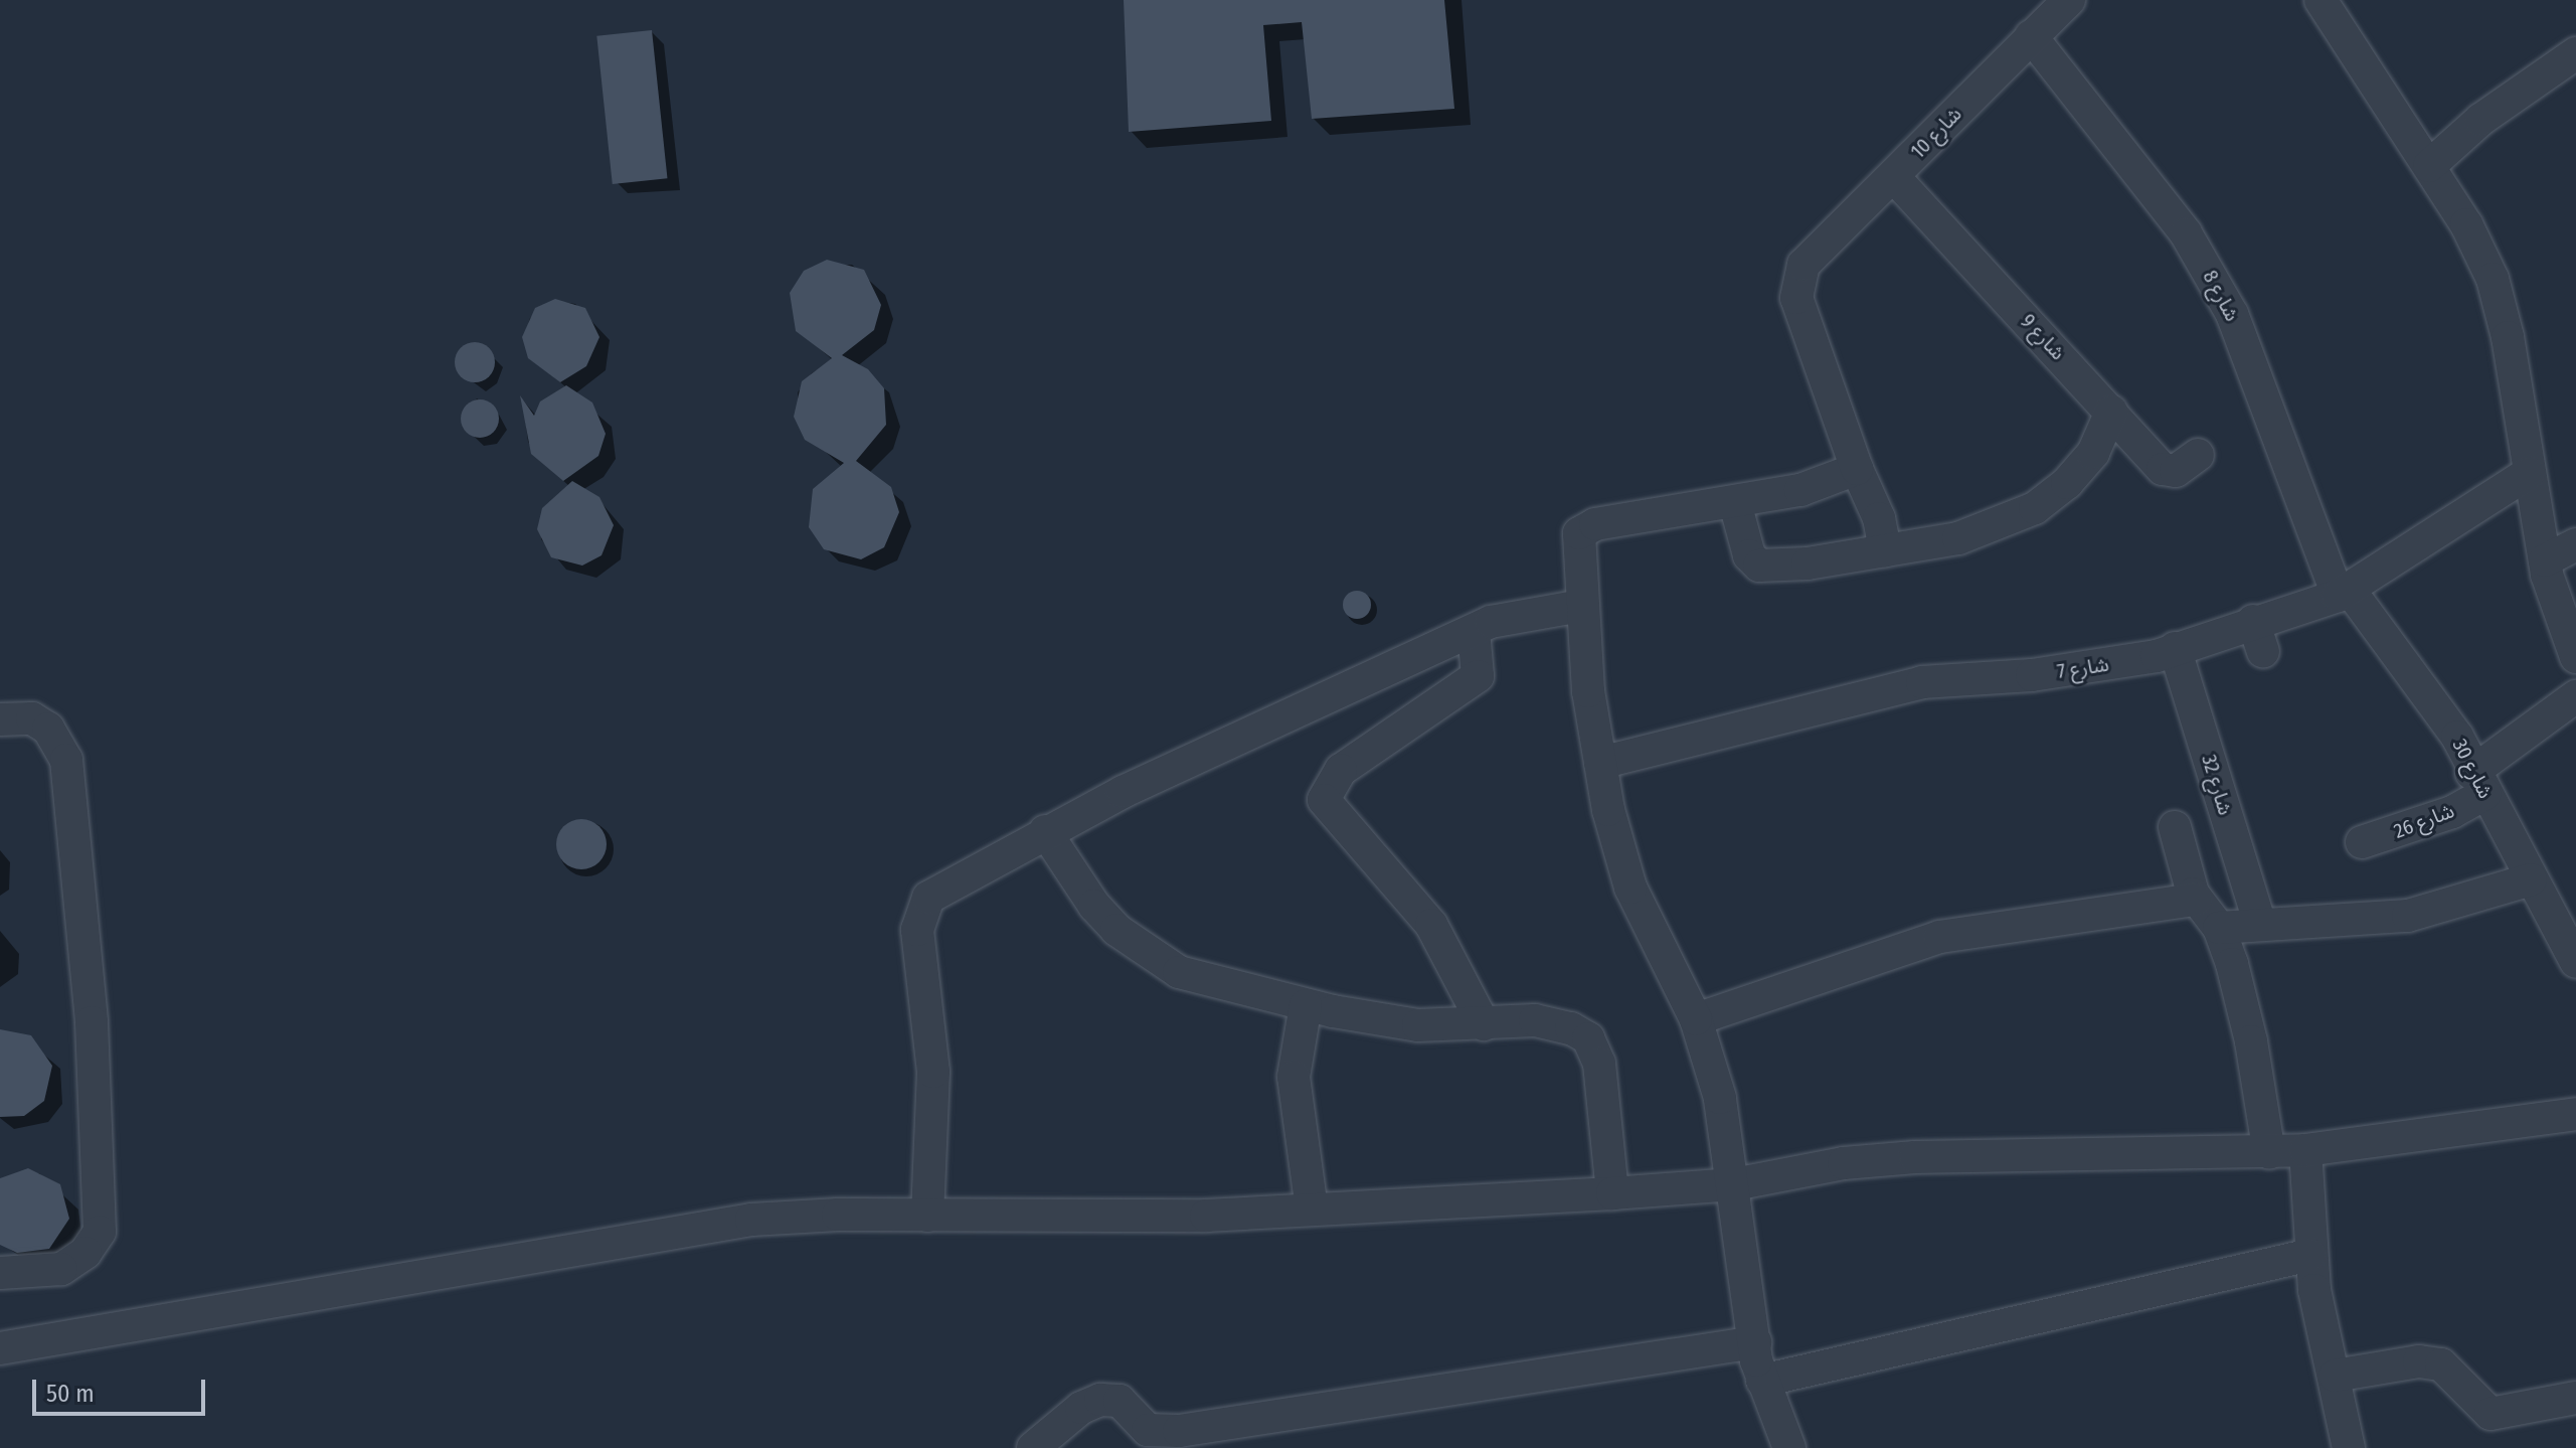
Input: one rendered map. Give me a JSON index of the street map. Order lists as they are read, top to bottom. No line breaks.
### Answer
{"streets":{"street":["شارع 10","شارع 8","شارع 9","شارع 7","شارع 30","شارع 32","شارع 26"]},"crossings":[["شارع 10","شارع 8"],["شارع 10","شارع 9"],["شارع 8","شارع 7"],["شارع 8","شارع 30"],["شارع 7","شارع 30"],["شارع 7","شارع 32"],["شارع 30","شارع 26"]],"scale_bar":"50 m"}
